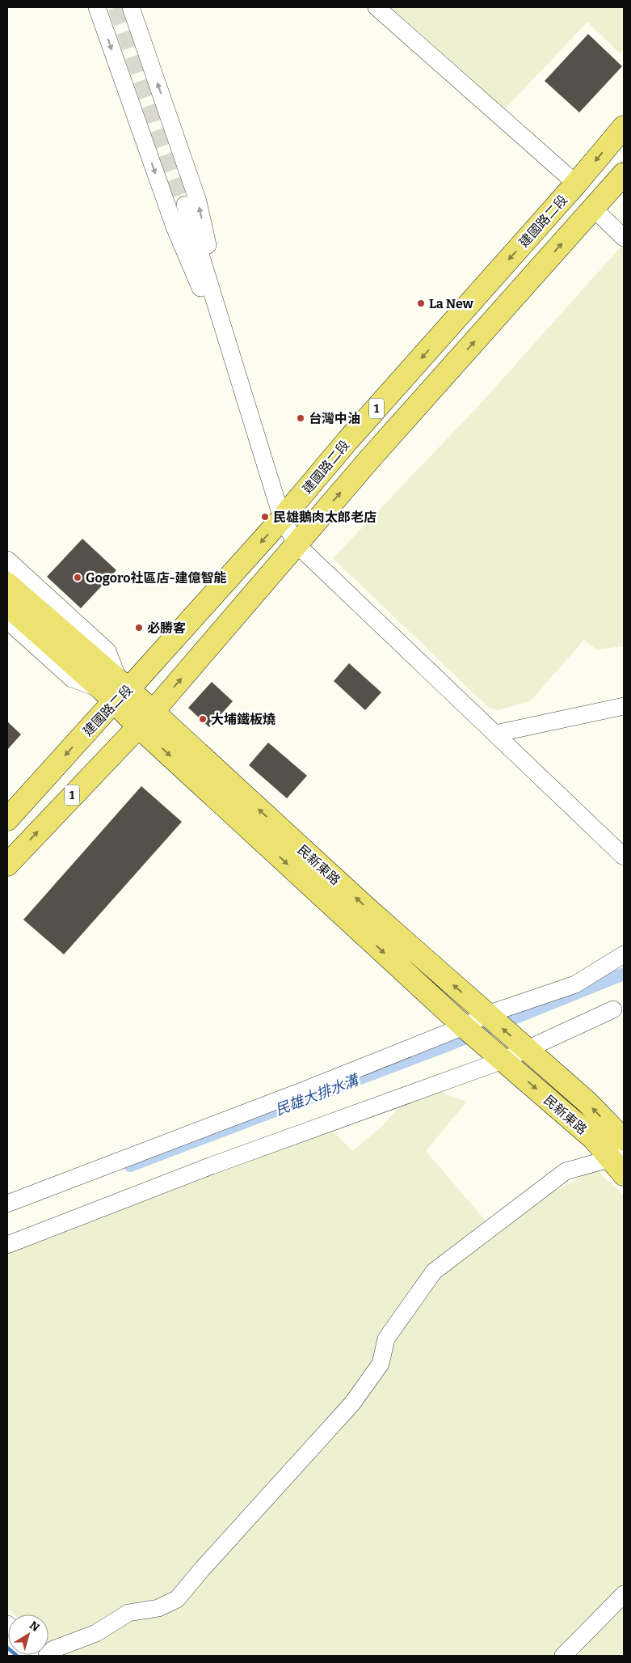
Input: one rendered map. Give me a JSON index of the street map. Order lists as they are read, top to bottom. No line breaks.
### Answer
{"streets":{"main road":["建國路二段","1","民新東路"]},"crossings":[["1","民新東路"]],"water":["民雄大排水溝"],"places":["La New","台灣中油","民雄鵝肉太郎老店","Gogoro社區店-建億智能","必勝客","大埔鐵板燒"],"north":"top right"}
